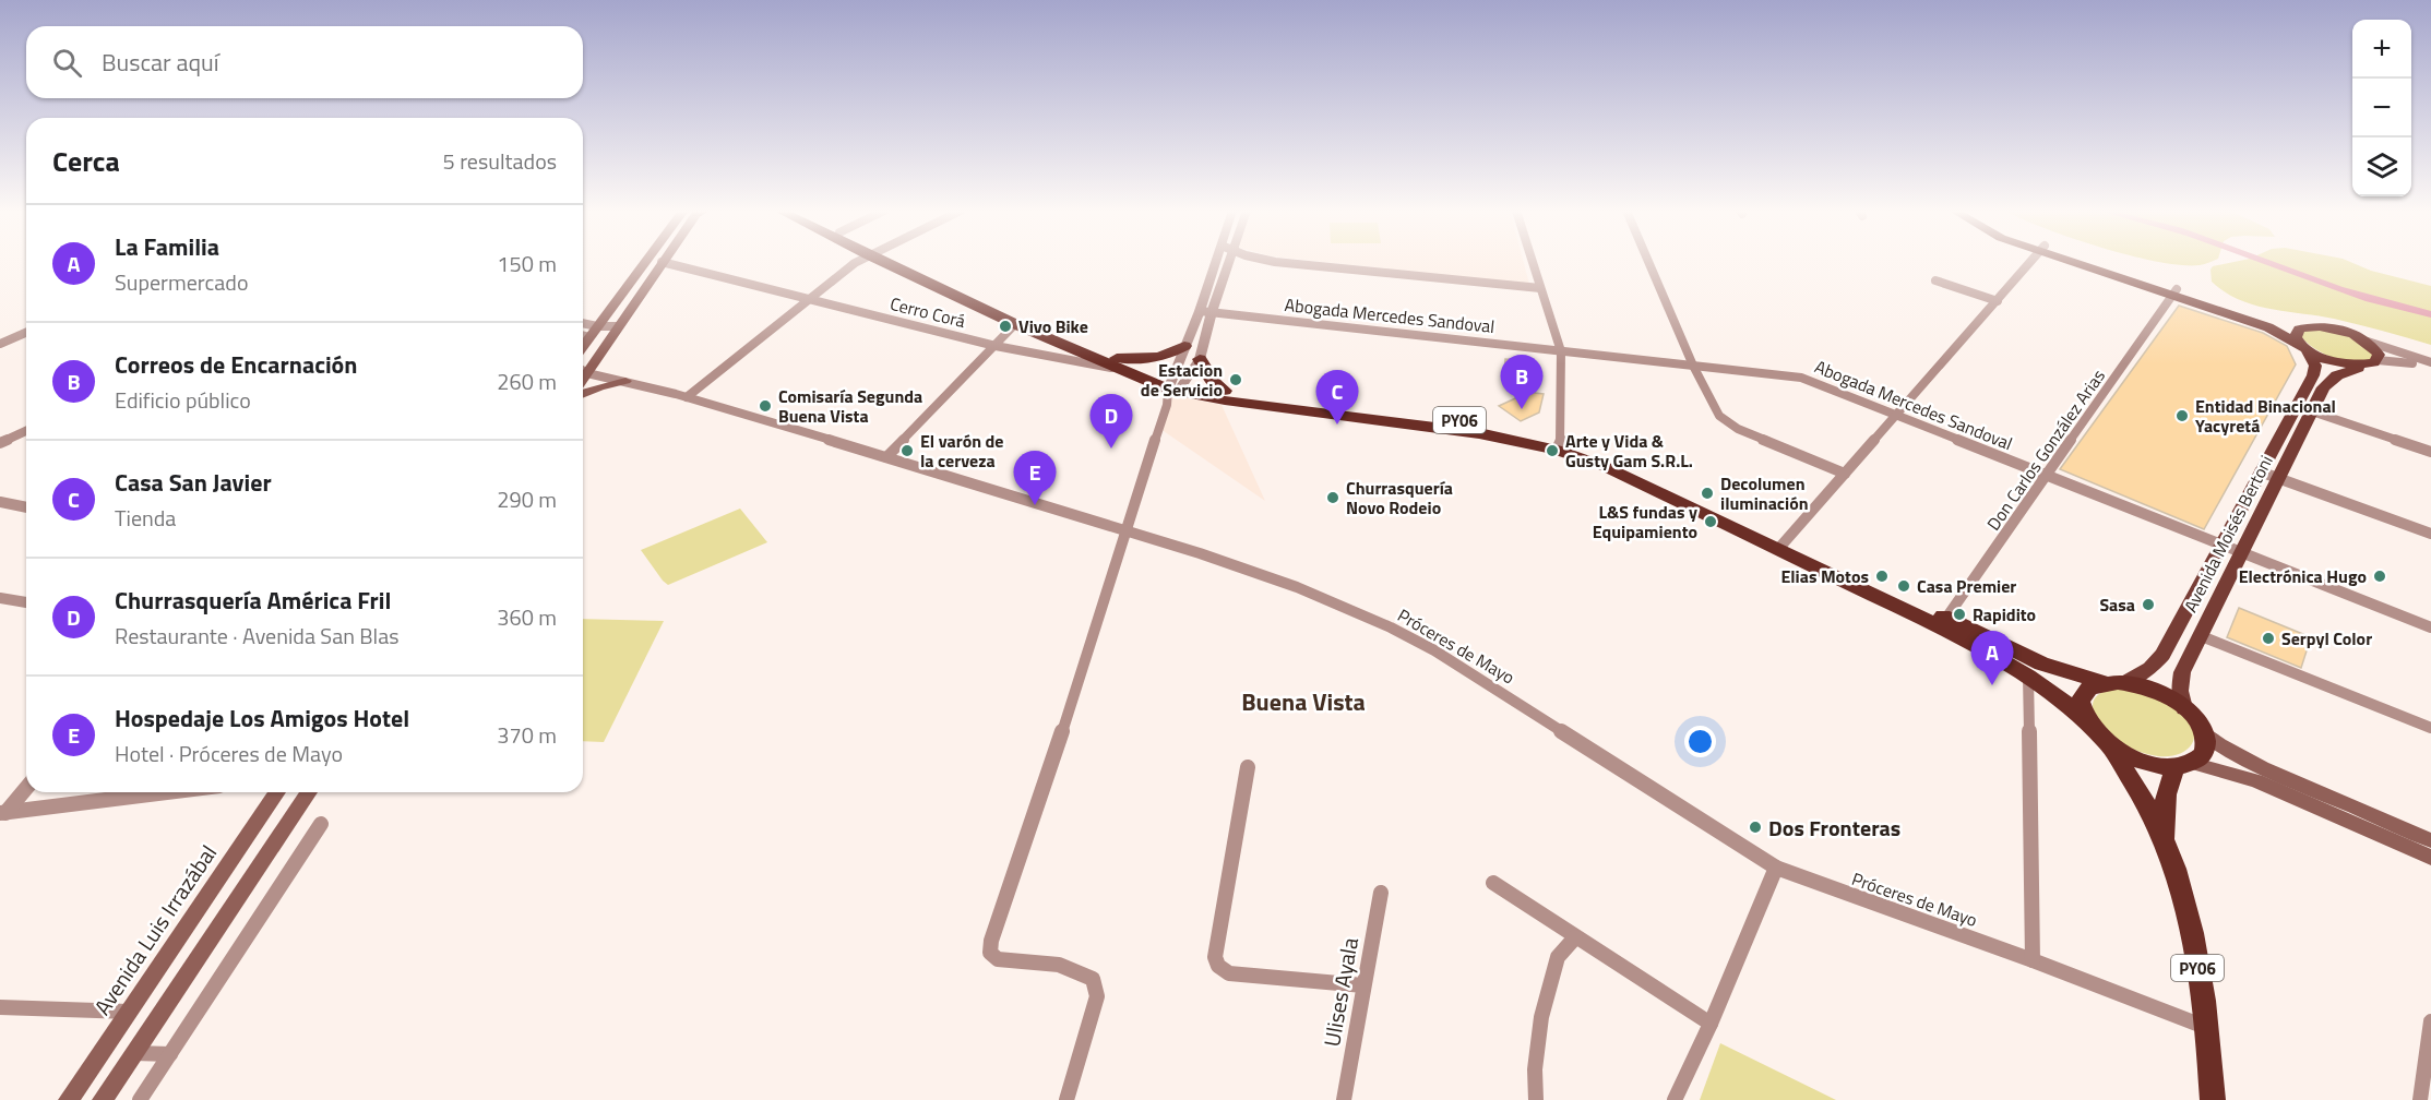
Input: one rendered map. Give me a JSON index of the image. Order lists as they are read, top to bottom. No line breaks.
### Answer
{"streets":{"highway":["PY06"],"main road":["Avenida Moisés Bertoni","Avenida Luis Irrazábal"],"street":["Cerro Corá","Abogada Mercedes Sandoval","Don Carlos González Arias","Próceres de Mayo","Ulises Ayala"]},"crossings":[["Cerro Corá","PY06"],["Abogada Mercedes Sandoval","Don Carlos González Arias"],["Abogada Mercedes Sandoval","Avenida Moisés Bertoni"],["PY06","Don Carlos González Arias"],["PY06","Avenida Moisés Bertoni"],["PY06","Próceres de Mayo"]],"districts":["Buena Vista"],"places":["Vivo Bike","Estacion de Servicio","Comisaría Segunda Buena Vista","Entidad Binacional Yacyretá","El varón de la cerveza","Arte y Vida & Gusty Gam S.R.L.","Decolumen iluminación","Churrasquería Novo Rodeio","L&S fundas y Equipamiento","Elias Motos","Electrónica Hugo","Casa Premier","Sasa","Rapidito","Serpyl Color","Dos Fronteras"],"page":{"map_buttons":["+","−"],"search":"Buscar aquí","heading":["Cerca","5 resultados"],"list":[{"mark":"A","name":"La Familia","note":"Supermercado","value":"150 m"},{"mark":"B","name":"Correos de Encarnación","note":"Edificio público","value":"260 m"},{"mark":"C","name":"Casa San Javier","note":"Tienda","value":"290 m"},{"mark":"D","name":"Churrasquería América Fril","note":"Restaurante · Avenida San Blas","value":"360 m"},{"mark":"E","name":"Hospedaje Los Amigos Hotel","note":"Hotel · Próceres de Mayo","value":"370 m"}],"pins":["B","C","D","E","A"]}}
